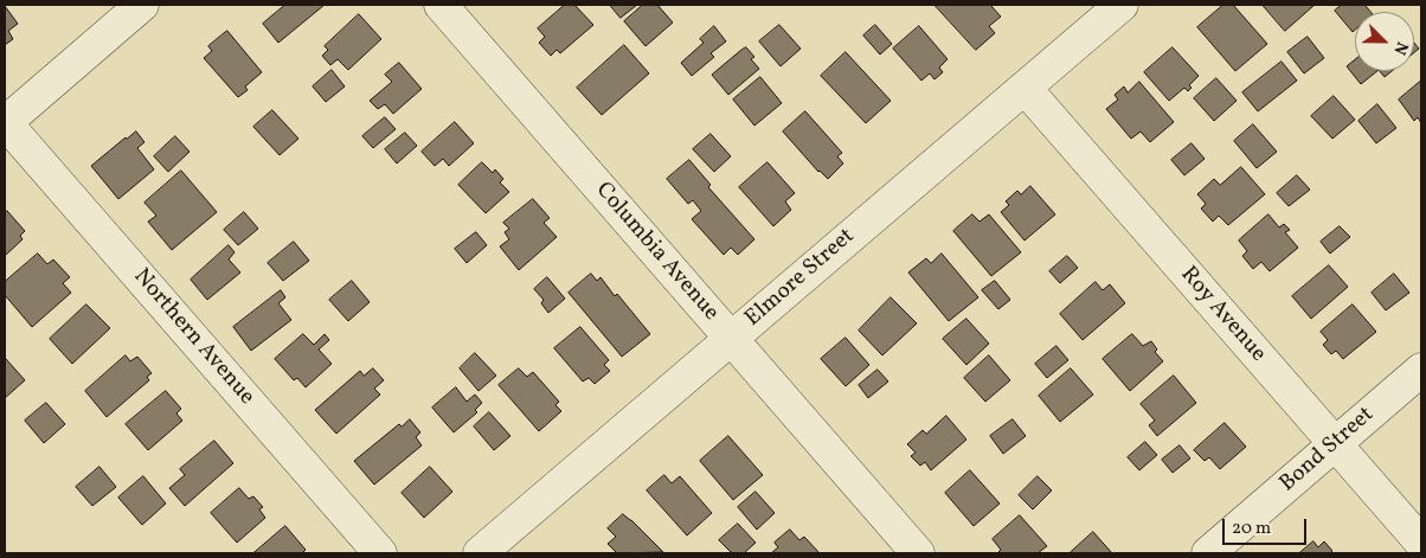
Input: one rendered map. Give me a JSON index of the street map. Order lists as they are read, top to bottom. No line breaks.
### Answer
{"streets":{"street":["Columbia Avenue","Elmore Street","Roy Avenue","Northern Avenue","Bond Street"]},"crossings":[["Columbia Avenue","Elmore Street"],["Elmore Street","Roy Avenue"],["Roy Avenue","Bond Street"]],"scale_bar":"20 m","north":"bottom right"}
